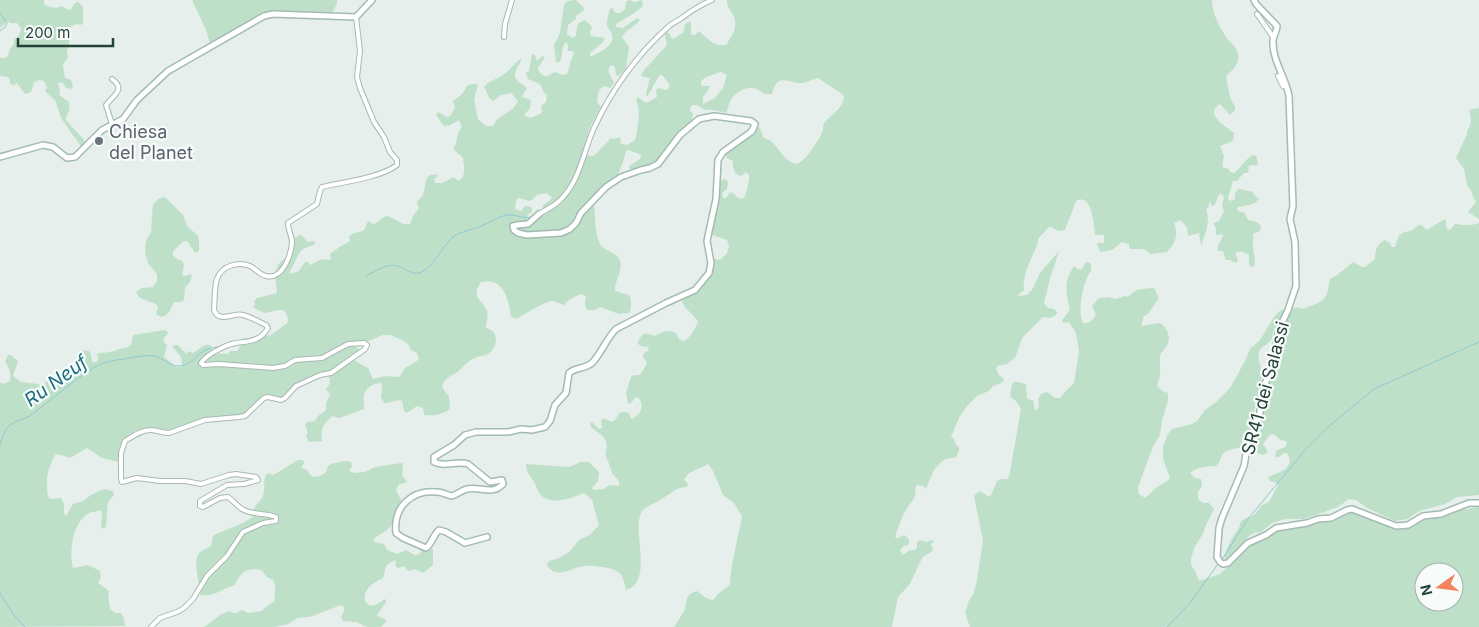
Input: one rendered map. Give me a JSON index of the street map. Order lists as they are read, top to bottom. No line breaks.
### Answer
{"streets":{"street":["SR41 dei Salassi"]},"water":["Ru Neuf"],"places":["Chiesa del Planet"],"scale_bar":"200 m","north":"left"}
